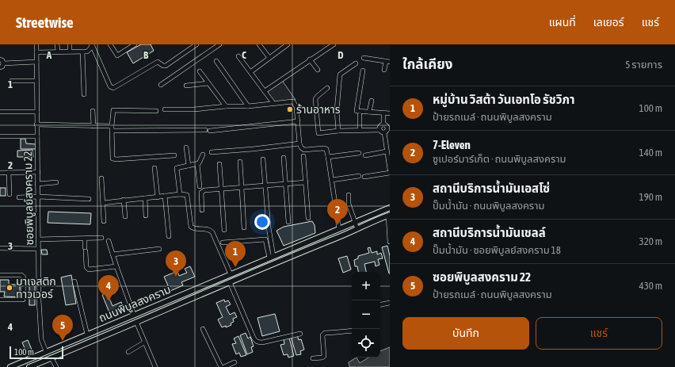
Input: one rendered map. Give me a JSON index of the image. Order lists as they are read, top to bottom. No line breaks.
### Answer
{"streets":{"main road":["ถนนพิบูลสงคราม"],"street":["ซอยพิบูลย์สงคราม 22"]},"crossings":[["ซอยพิบูลย์สงคราม 22","ถนนพิบูลสงคราม"]],"places":["ร้านอาหาร","มาเจสติก ทาวเวอร์"],"scale_bar":"100 m","page":{"header":"Streetwise","nav":["แผนที่","เลเยอร์","แชร์"],"heading":["ใกล้เคียง","5 รายการ"],"list":[{"mark":"1","name":"หมู่บ้าน วิสต้า วันเอทโอ รัชวิภา","note":"ป้ายรถเมล์ · ถนนพิบูลสงคราม","value":"100 m"},{"mark":"2","name":"7-Eleven","note":"ซูเปอร์มาร์เก็ต · ถนนพิบูลสงคราม","value":"140 m"},{"mark":"3","name":"สถานีบริการน้ำมันเอสโซ่","note":"ปั๊มน้ำมัน · ถนนพิบูลสงคราม","value":"190 m"},{"mark":"4","name":"สถานีบริการน้ำมันเชลล์","note":"ปั๊มน้ำมัน · ซอยพิบูลย์สงคราม 18","value":"320 m"},{"mark":"5","name":"ซอยพิบูลสงคราม 22","note":"ป้ายรถเมล์ · ถนนพิบูลสงคราม","value":"430 m"}],"pins":["2","1","3","4","5"],"map_buttons":["+","−"],"buttons":["บันทึก","แชร์"],"scale":"100 m"},"grid":{"columns":["A","B","C","D"],"rows":["1","2","3","4"]}}
